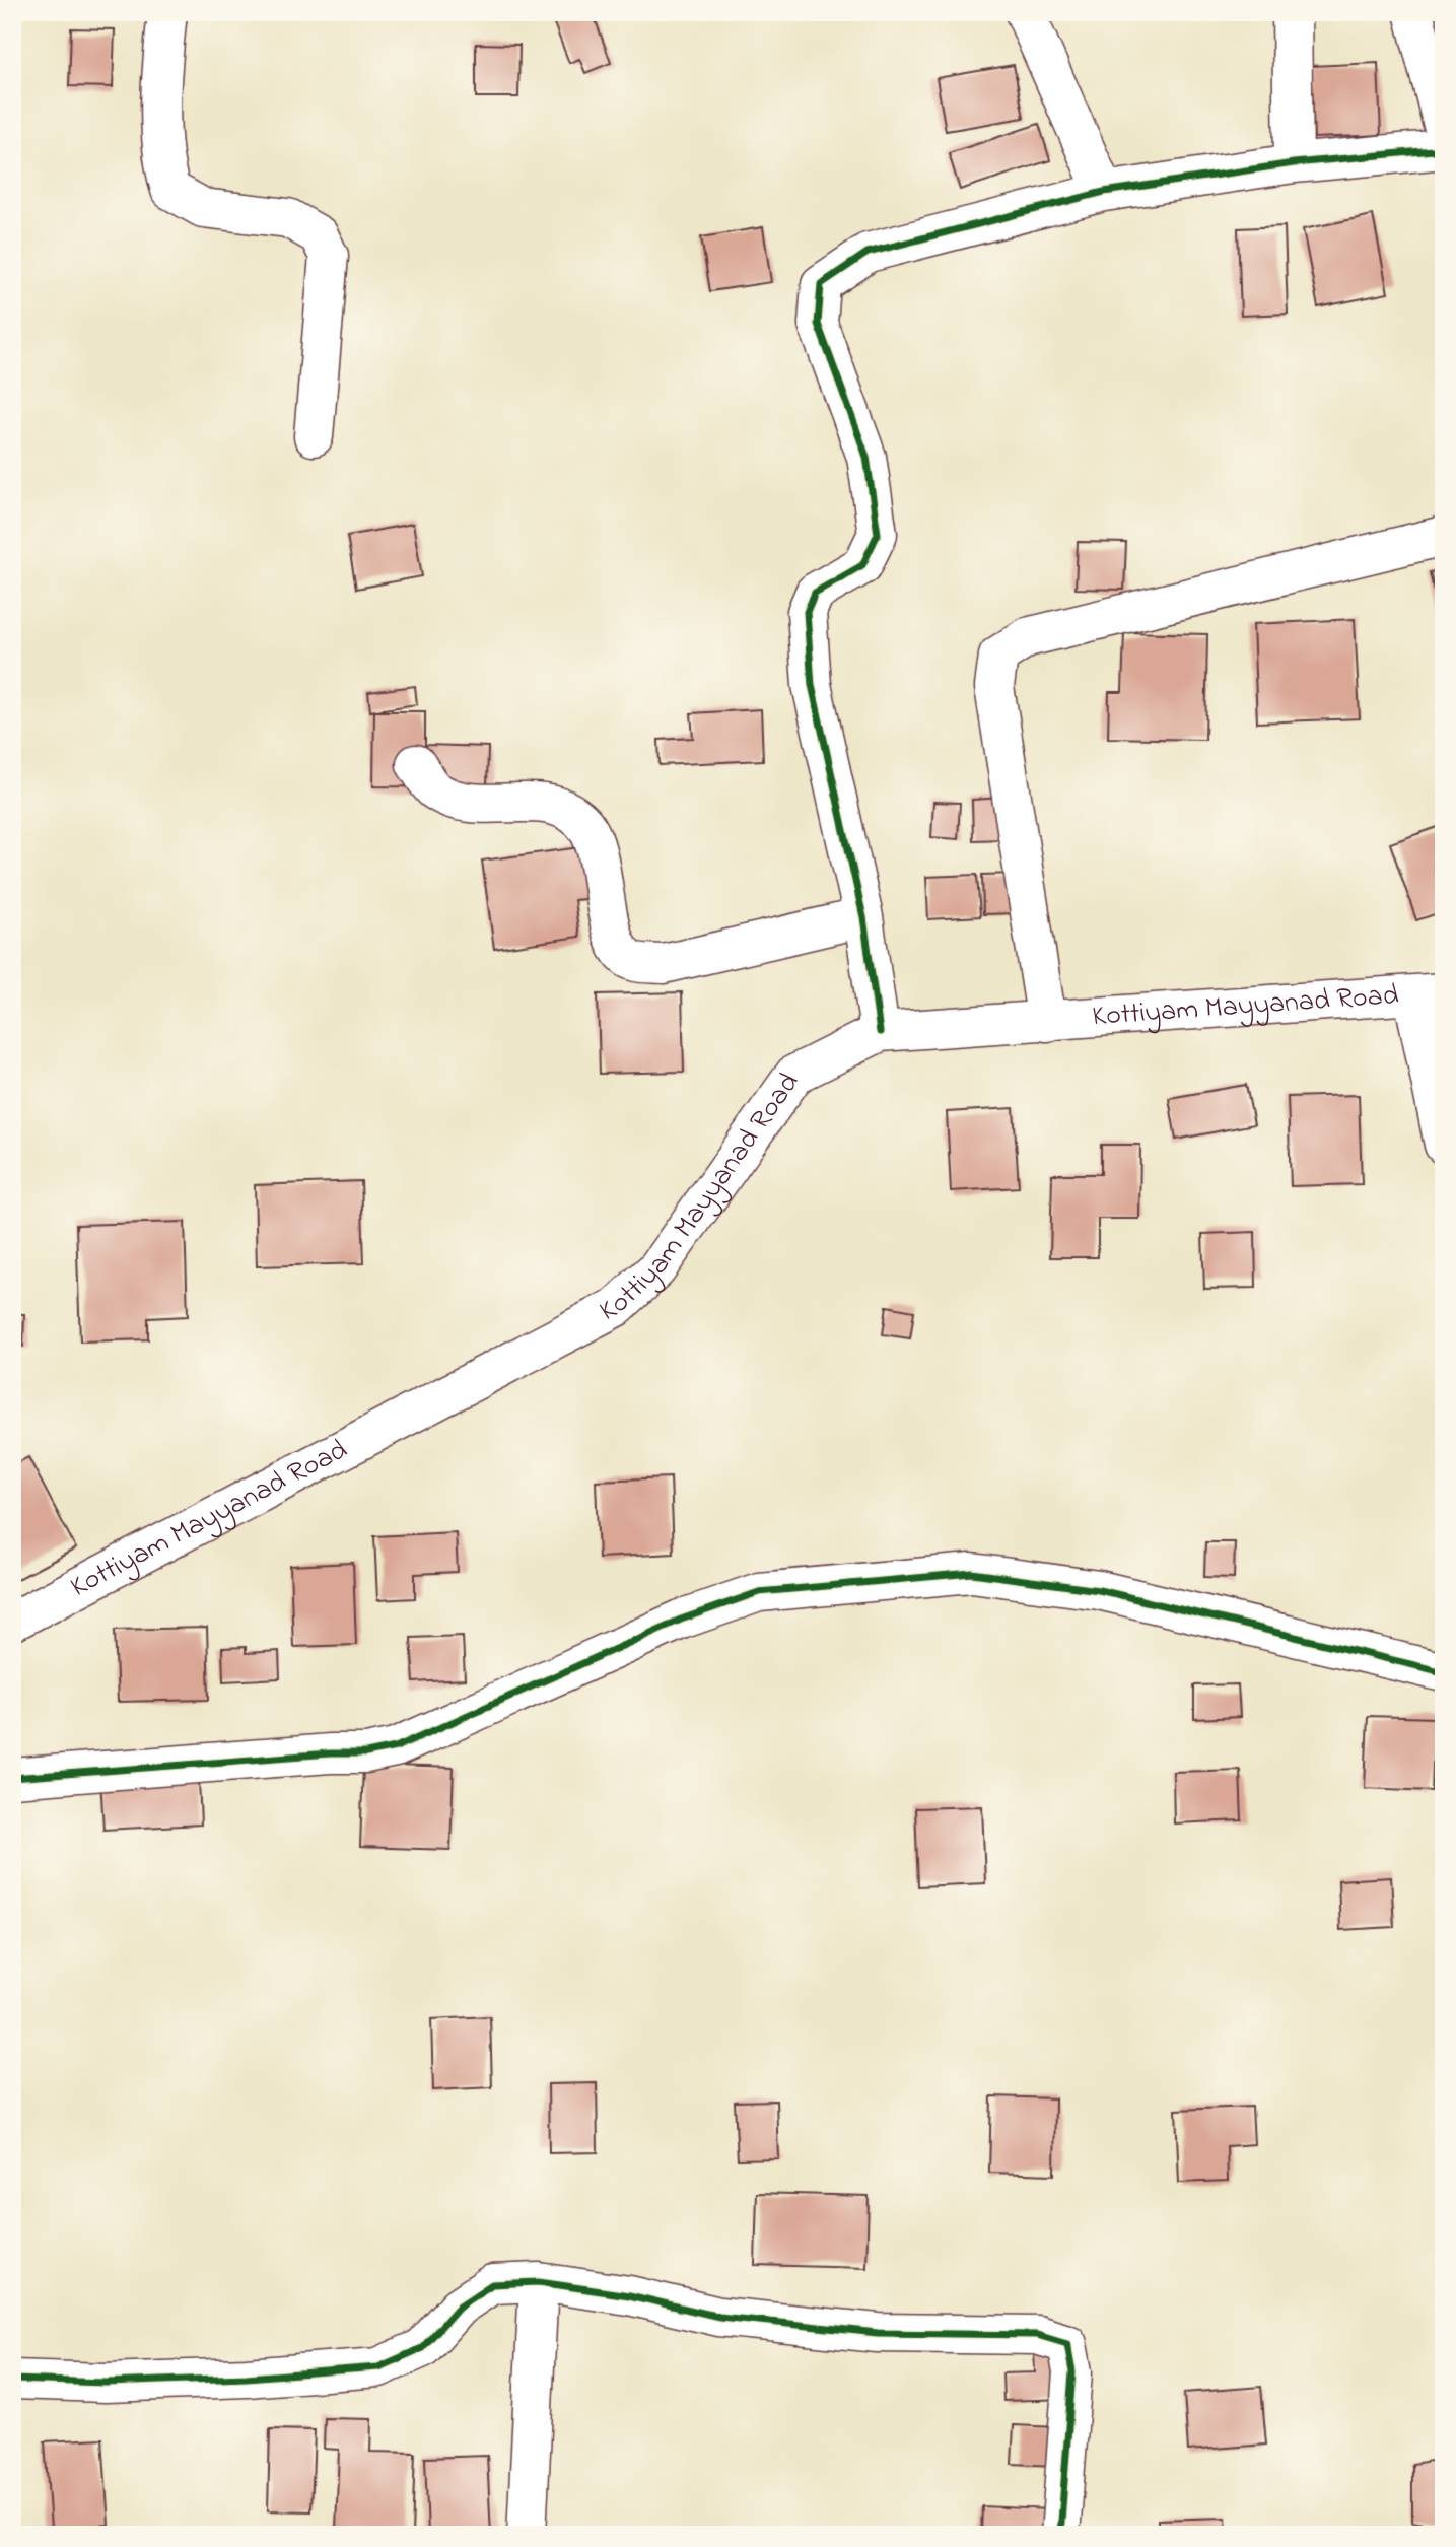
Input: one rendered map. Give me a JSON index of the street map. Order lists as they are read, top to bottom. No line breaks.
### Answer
{"streets":{"street":["Kottiyam Mayyanad Road"]}}
